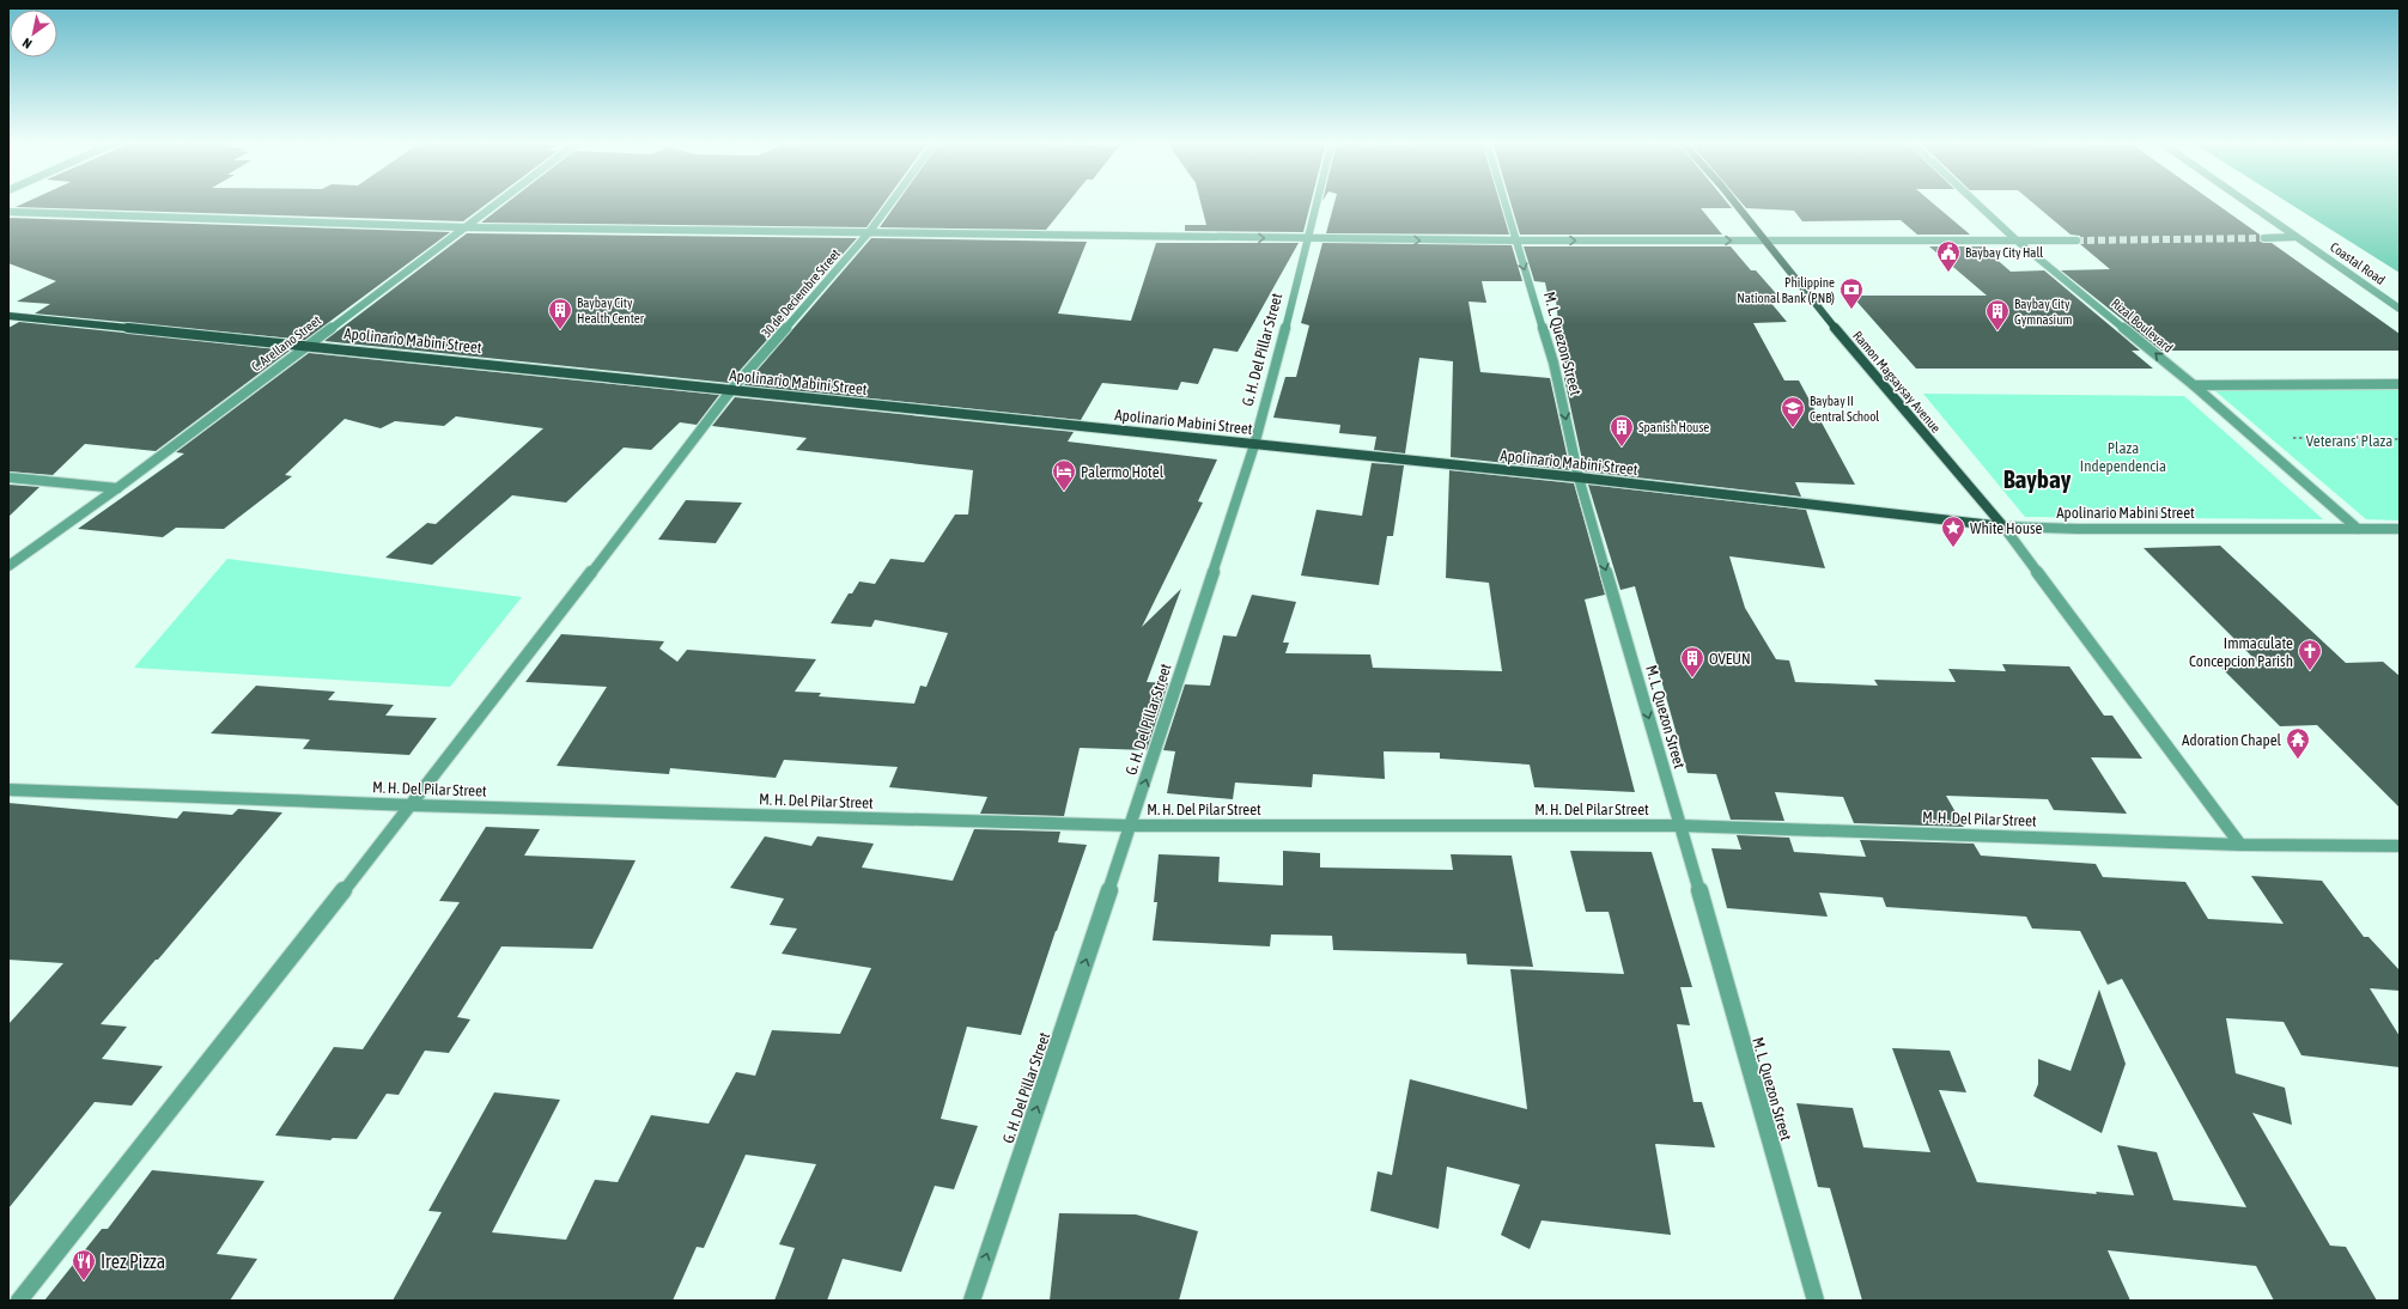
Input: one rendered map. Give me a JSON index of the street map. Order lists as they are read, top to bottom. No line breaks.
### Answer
{"streets":{"main road":["Apolinario Mabini Street","Ramon Magsaysay Avenue"],"street":["Coastal Road","30 de Deciembre Street","Rizal Boulevard","C. Arellano Street","M. L. Quezon Street","G. H. Del Pillar Street","M. H. Del Pilar Street"]},"crossings":[["30 de Deciembre Street","Apolinario Mabini Street"],["30 de Deciembre Street","M. H. Del Pilar Street"],["Rizal Boulevard","Apolinario Mabini Street"],["Apolinario Mabini Street","C. Arellano Street"],["Apolinario Mabini Street","M. L. Quezon Street"],["Apolinario Mabini Street","G. H. Del Pillar Street"],["Apolinario Mabini Street","Ramon Magsaysay Avenue"],["M. L. Quezon Street","M. H. Del Pilar Street"],["G. H. Del Pillar Street","M. H. Del Pilar Street"]],"one_way":["Rizal Boulevard","M. L. Quezon Street","G. H. Del Pillar Street"],"districts":["Baybay"],"parks":["Veterans' Plaza","Plaza Independencia"],"places":{"public building":["Baybay City Hall"],"bank":["Philippine National Bank (PNB)"],"building":["Baybay City Health Center","Baybay City Gymnasium","Spanish House","OVEUN"],"school or university":["Baybay II Central School"],"hotel":["Palermo Hotel"],"place":["White House"],"church":["Immaculate Concepcion Parish"],"temple":["Adoration Chapel"],"restaurant":["Irez Pizza"]},"north":"bottom left"}
